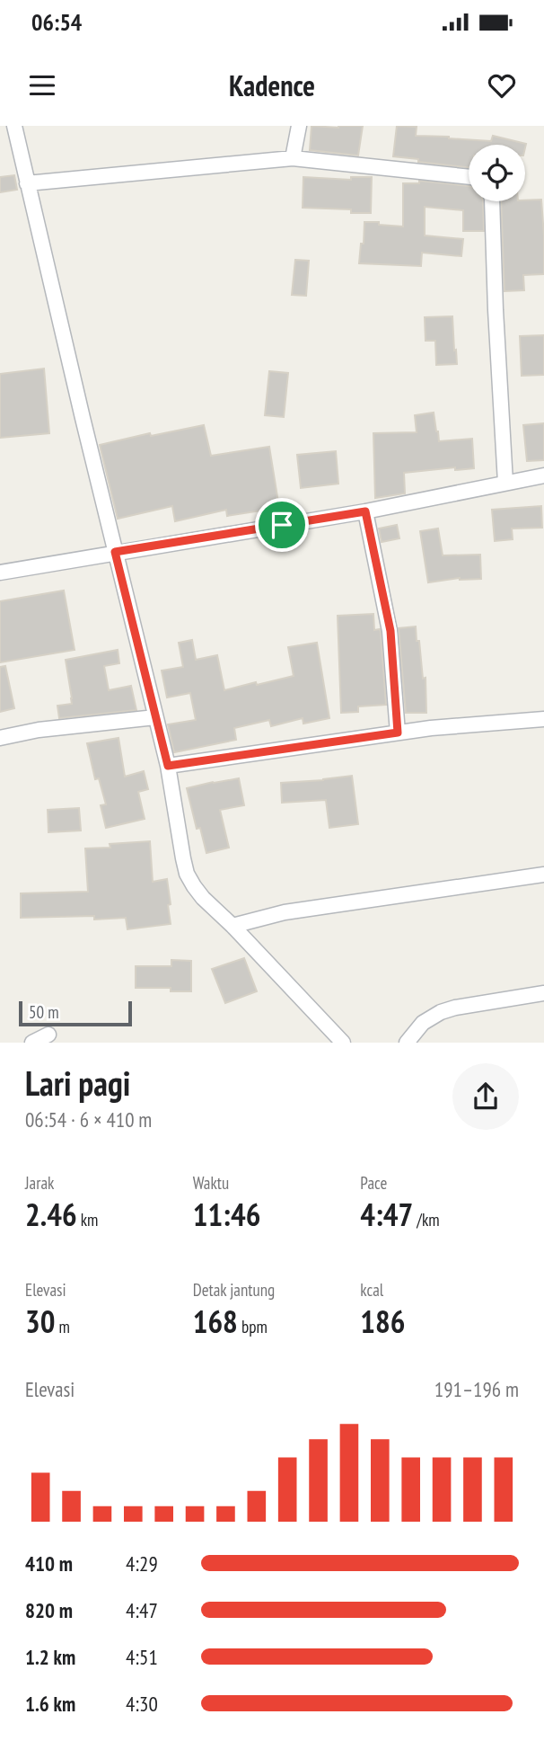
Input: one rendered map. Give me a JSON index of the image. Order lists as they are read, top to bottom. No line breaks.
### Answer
{"scale_bar":"50 m","page":{"status":"06:54","header":"Kadence","scale":"50 m","heading":["Lari pagi","06:54 · 6 × 410 m"],"stats":[["Jarak","2.46 km"],["Waktu","11:46"],["Pace","4:47 /km"],["Elevasi","30 m"],["Detak jantung","168 bpm"],["kcal","186"]],"chart":["Elevasi","191–196 m"],"list":[{"name":"410 m","note":"4:29"},{"name":"820 m","note":"4:47"},{"name":"1.2 km","note":"4:51"},{"name":"1.6 km","note":"4:30"}]}}
